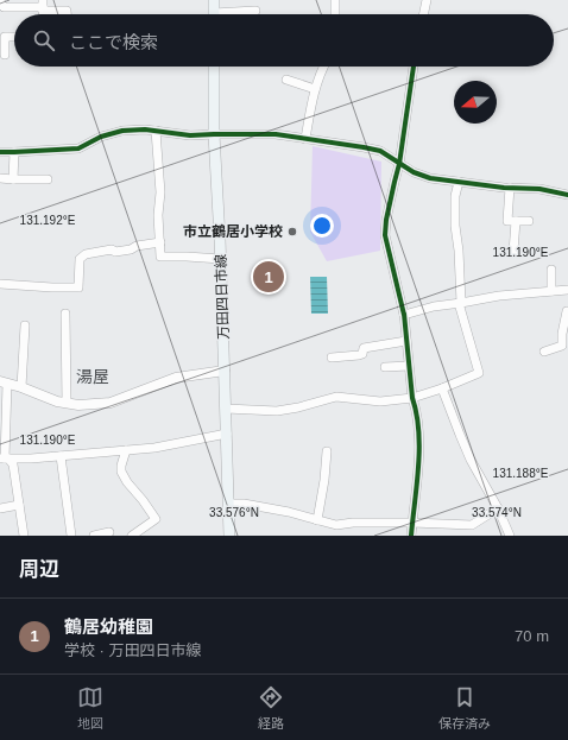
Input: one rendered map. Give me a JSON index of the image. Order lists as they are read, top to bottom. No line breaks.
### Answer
{"streets":{"main road":["万田四日市線"]},"districts":["湯屋"],"places":["市立鶴居小学校"],"north":"left","page":{"search":"ここで検索","pins":"1","heading":"周辺","list":[{"mark":"1","name":"鶴居幼稚園","note":"学校 · 万田四日市線","value":"70 m"}],"nav":["地図","経路","保存済み"]},"coordinates":["131.192°E","131.190°E","131.188°E","33.576°N","33.574°N"]}
